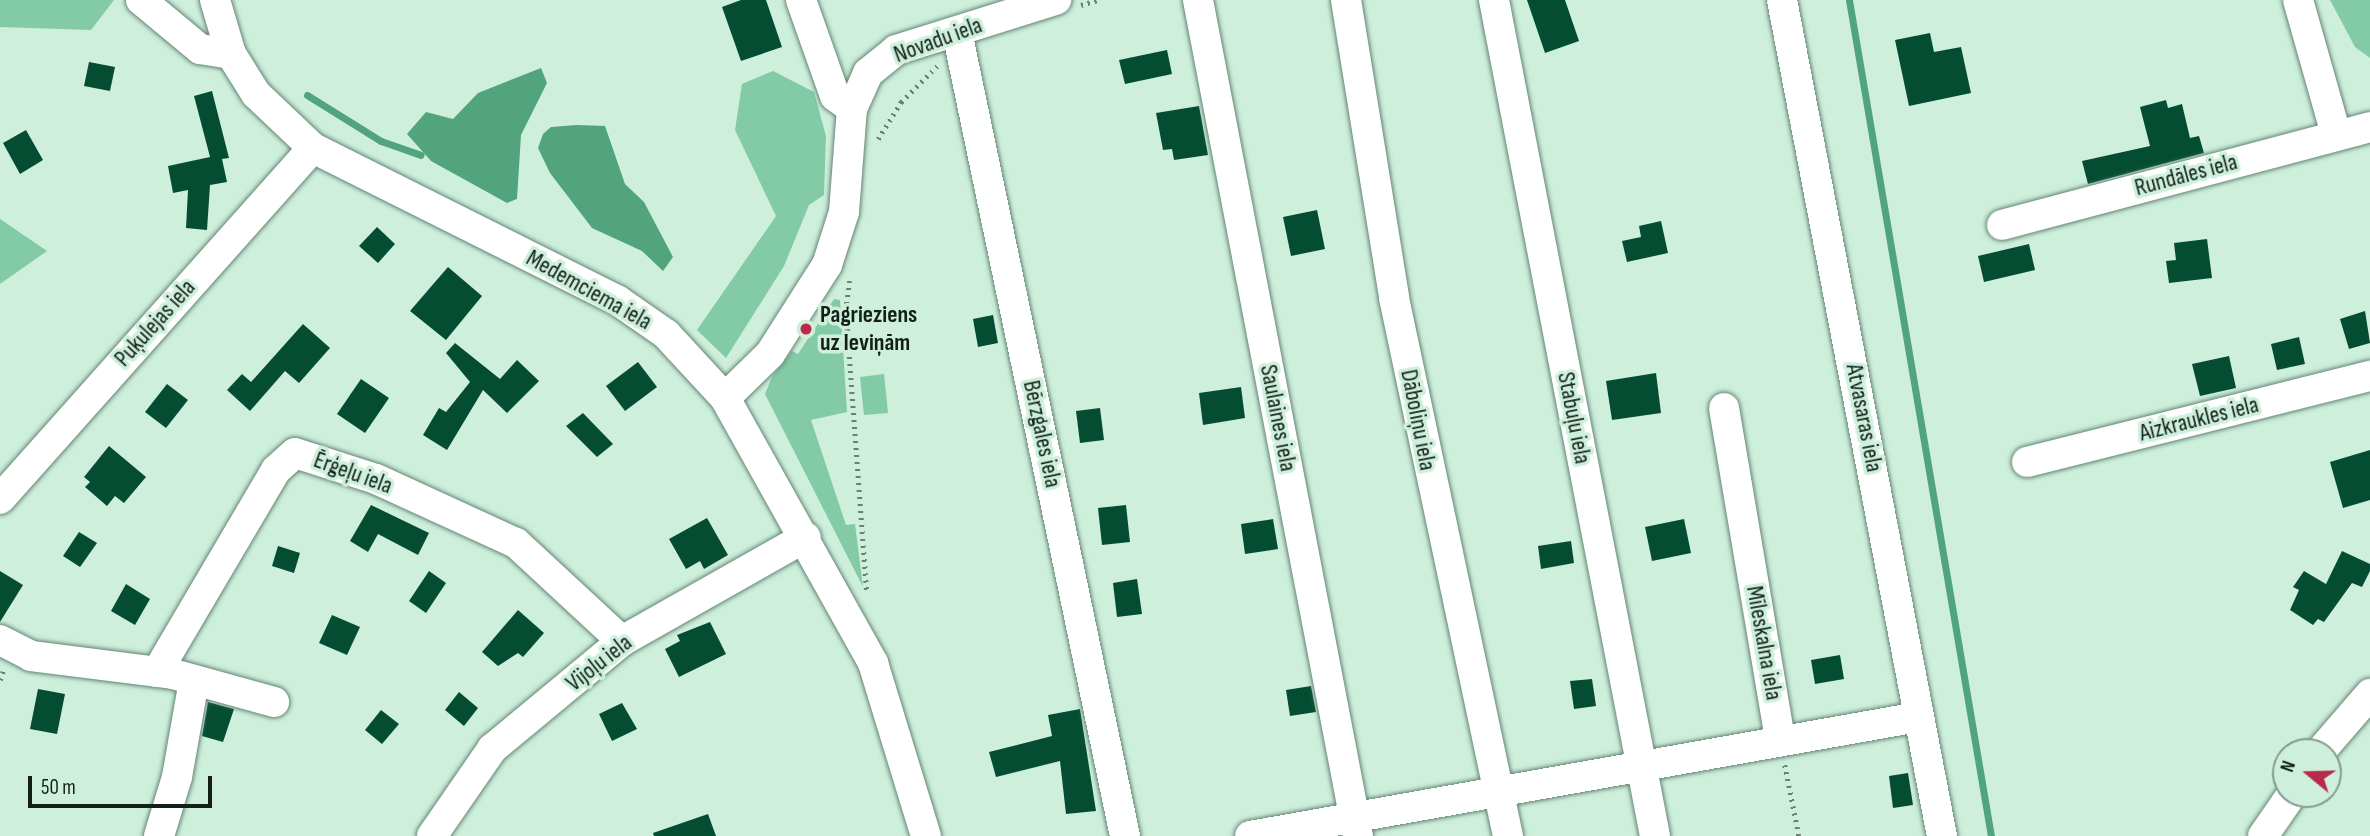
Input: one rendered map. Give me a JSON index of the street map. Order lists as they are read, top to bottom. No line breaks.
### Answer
{"streets":{"street":["Novadu iela","Rundāles iela","Medemciema iela","Puķulejas iela","Saulaines iela","Stabuļu iela","Atvasaras iela","Aizkraukles iela","Dāboliņu iela","Bērzgales iela","Ērģeļu iela","Mīleskalna iela","Vijoļu iela"]},"crossings":[["Novadu iela","Medemciema iela"],["Novadu iela","Bērzgales iela"],["Medemciema iela","Puķulejas iela"],["Medemciema iela","Vijoļu iela"],["Ērģeļu iela","Vijoļu iela"]],"places":["Pagrieziens uz Ieviņām"],"scale_bar":"50 m","north":"left"}
